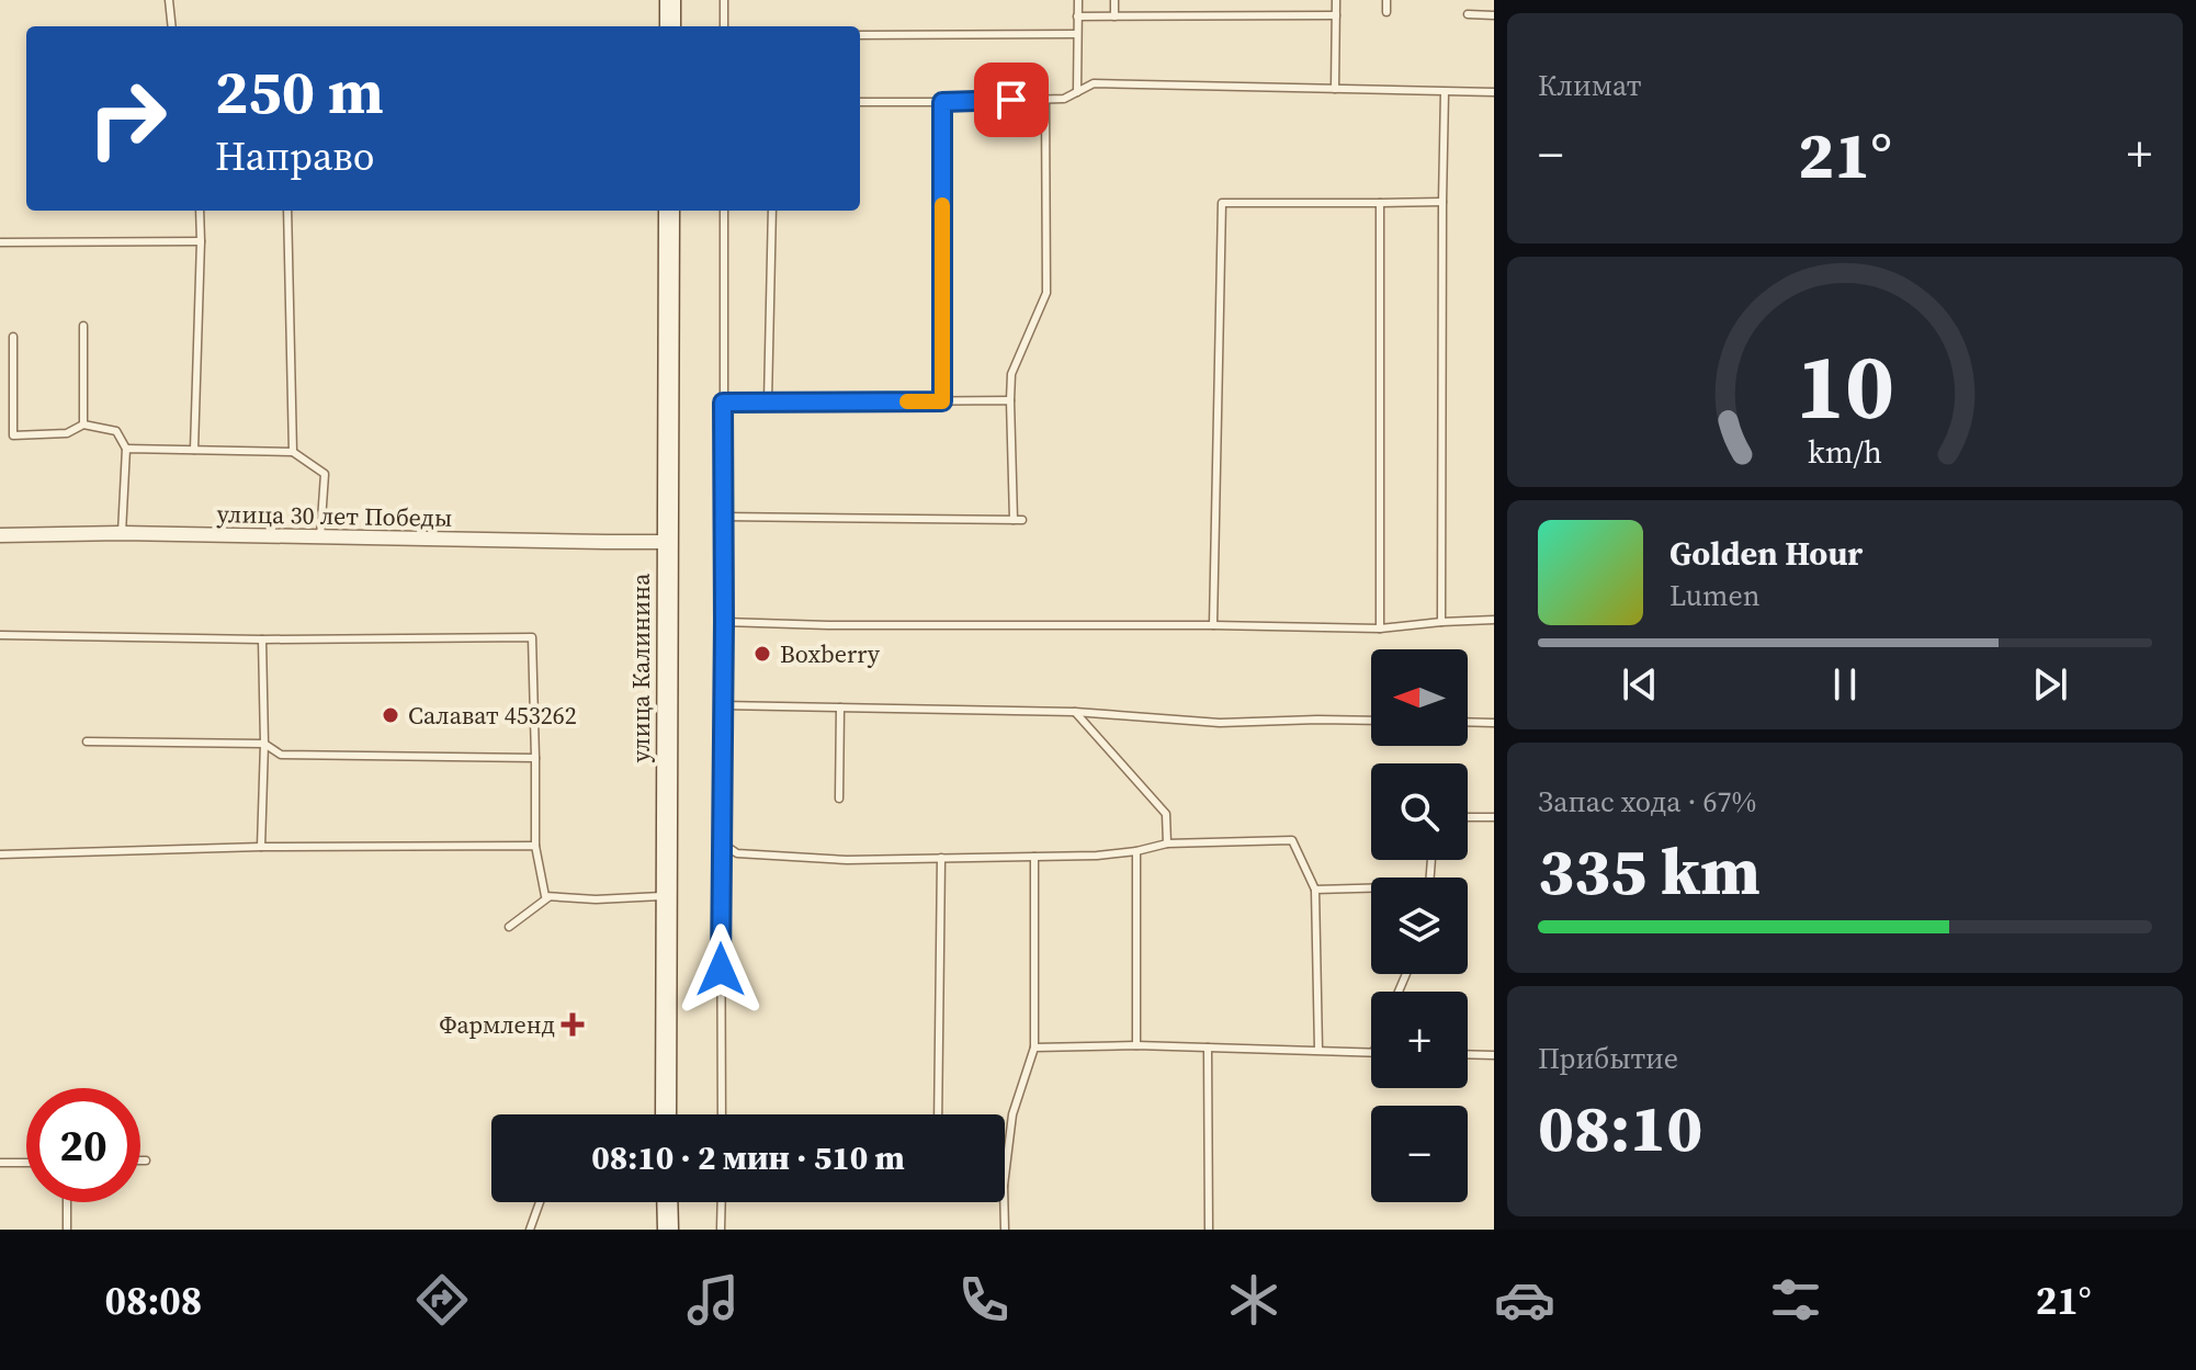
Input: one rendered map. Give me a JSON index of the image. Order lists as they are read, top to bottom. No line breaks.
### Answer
{"streets":{"street":["улица 30 лет Победы","улица Калинина"]},"crossings":[["улица 30 лет Победы","улица Калинина"]],"places":{"other":["Boxberry","Салават 453262"],"health":["Фармленд"]},"north":"left","page":{"tile":["Климат",["Запас хода · 67%","335 km"],["Прибытие","08:10"]],"turn":["250 m","Направо"],"heat":["−","21°","+"],"song":["Golden Hour","Lumen"],"map_buttons":["+","−"],"limit":"20","trip":"08:10 · 2 мин · 510 m","tabs":["08:08","21°"],"gauge":["10","km/h"]}}
